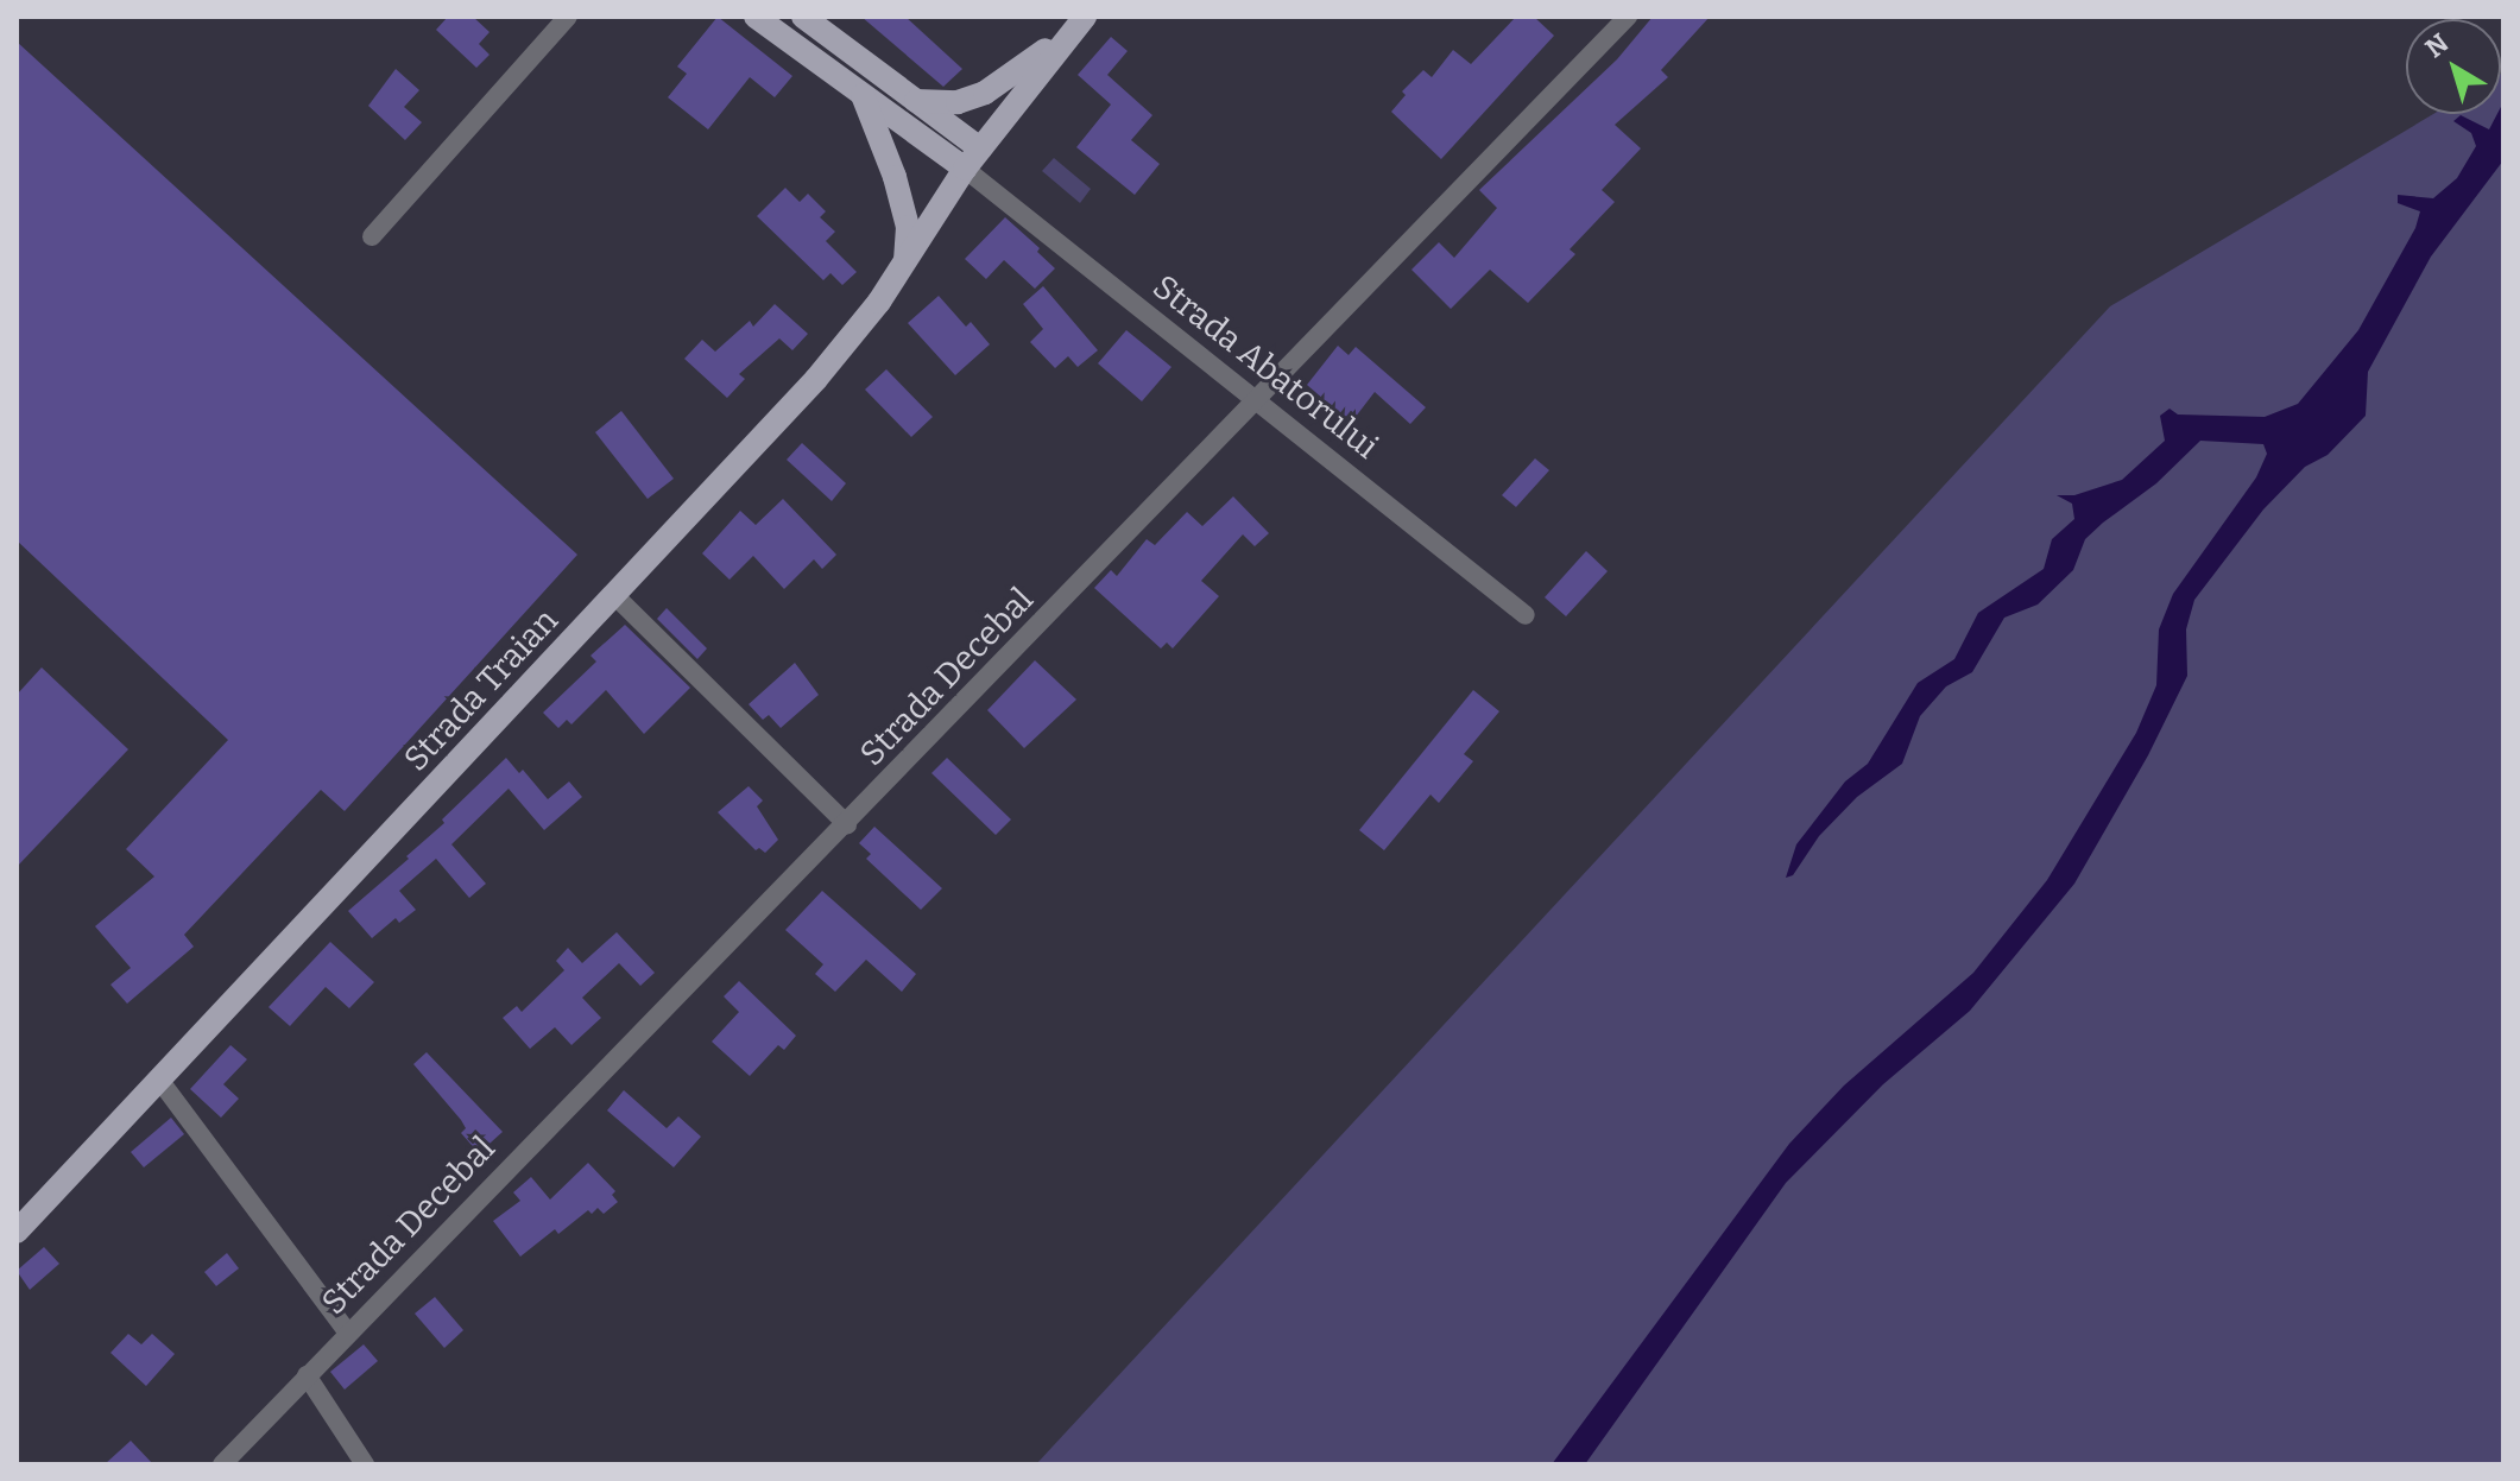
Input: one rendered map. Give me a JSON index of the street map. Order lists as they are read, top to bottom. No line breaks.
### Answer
{"streets":{"main road":["Strada Traian"],"street":["Strada Abatorului","Strada Decebal"]},"crossings":[["Strada Abatorului","Strada Decebal"],["Strada Abatorului","Strada Traian"]],"north":"top left"}
